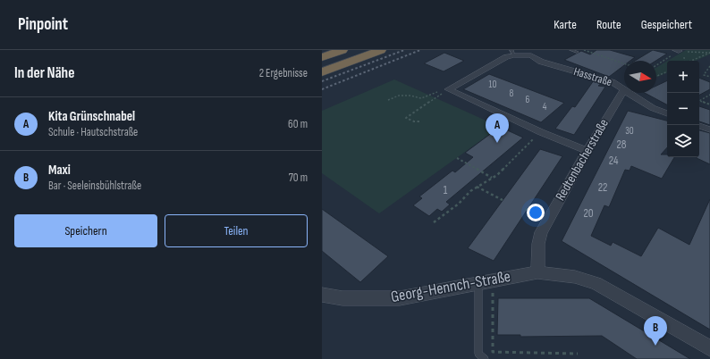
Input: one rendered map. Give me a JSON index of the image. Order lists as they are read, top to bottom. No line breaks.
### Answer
{"streets":{"street":["Hasstraße","Redtenbacherstraße","Georg-Hennch-Straße"]},"crossings":[["Hasstraße","Redtenbacherstraße"],["Redtenbacherstraße","Georg-Hennch-Straße"]],"house_numbers":["10","8","6","4","30","28","24","22","1","20"],"north":"right","page":{"header":"Pinpoint","nav":["Karte","Route","Gespeichert"],"heading":["In der Nähe","2 Ergebnisse"],"map_buttons":["+","−"],"list":[{"mark":"A","name":"Kita Grünschnabel","note":"Schule · Hautschstraße","value":"60 m"},{"mark":"B","name":"Maxi","note":"Bar · Seeleinsbühlstraße","value":"70 m"}],"pins":["A","B"],"buttons":["Speichern","Teilen"]}}
